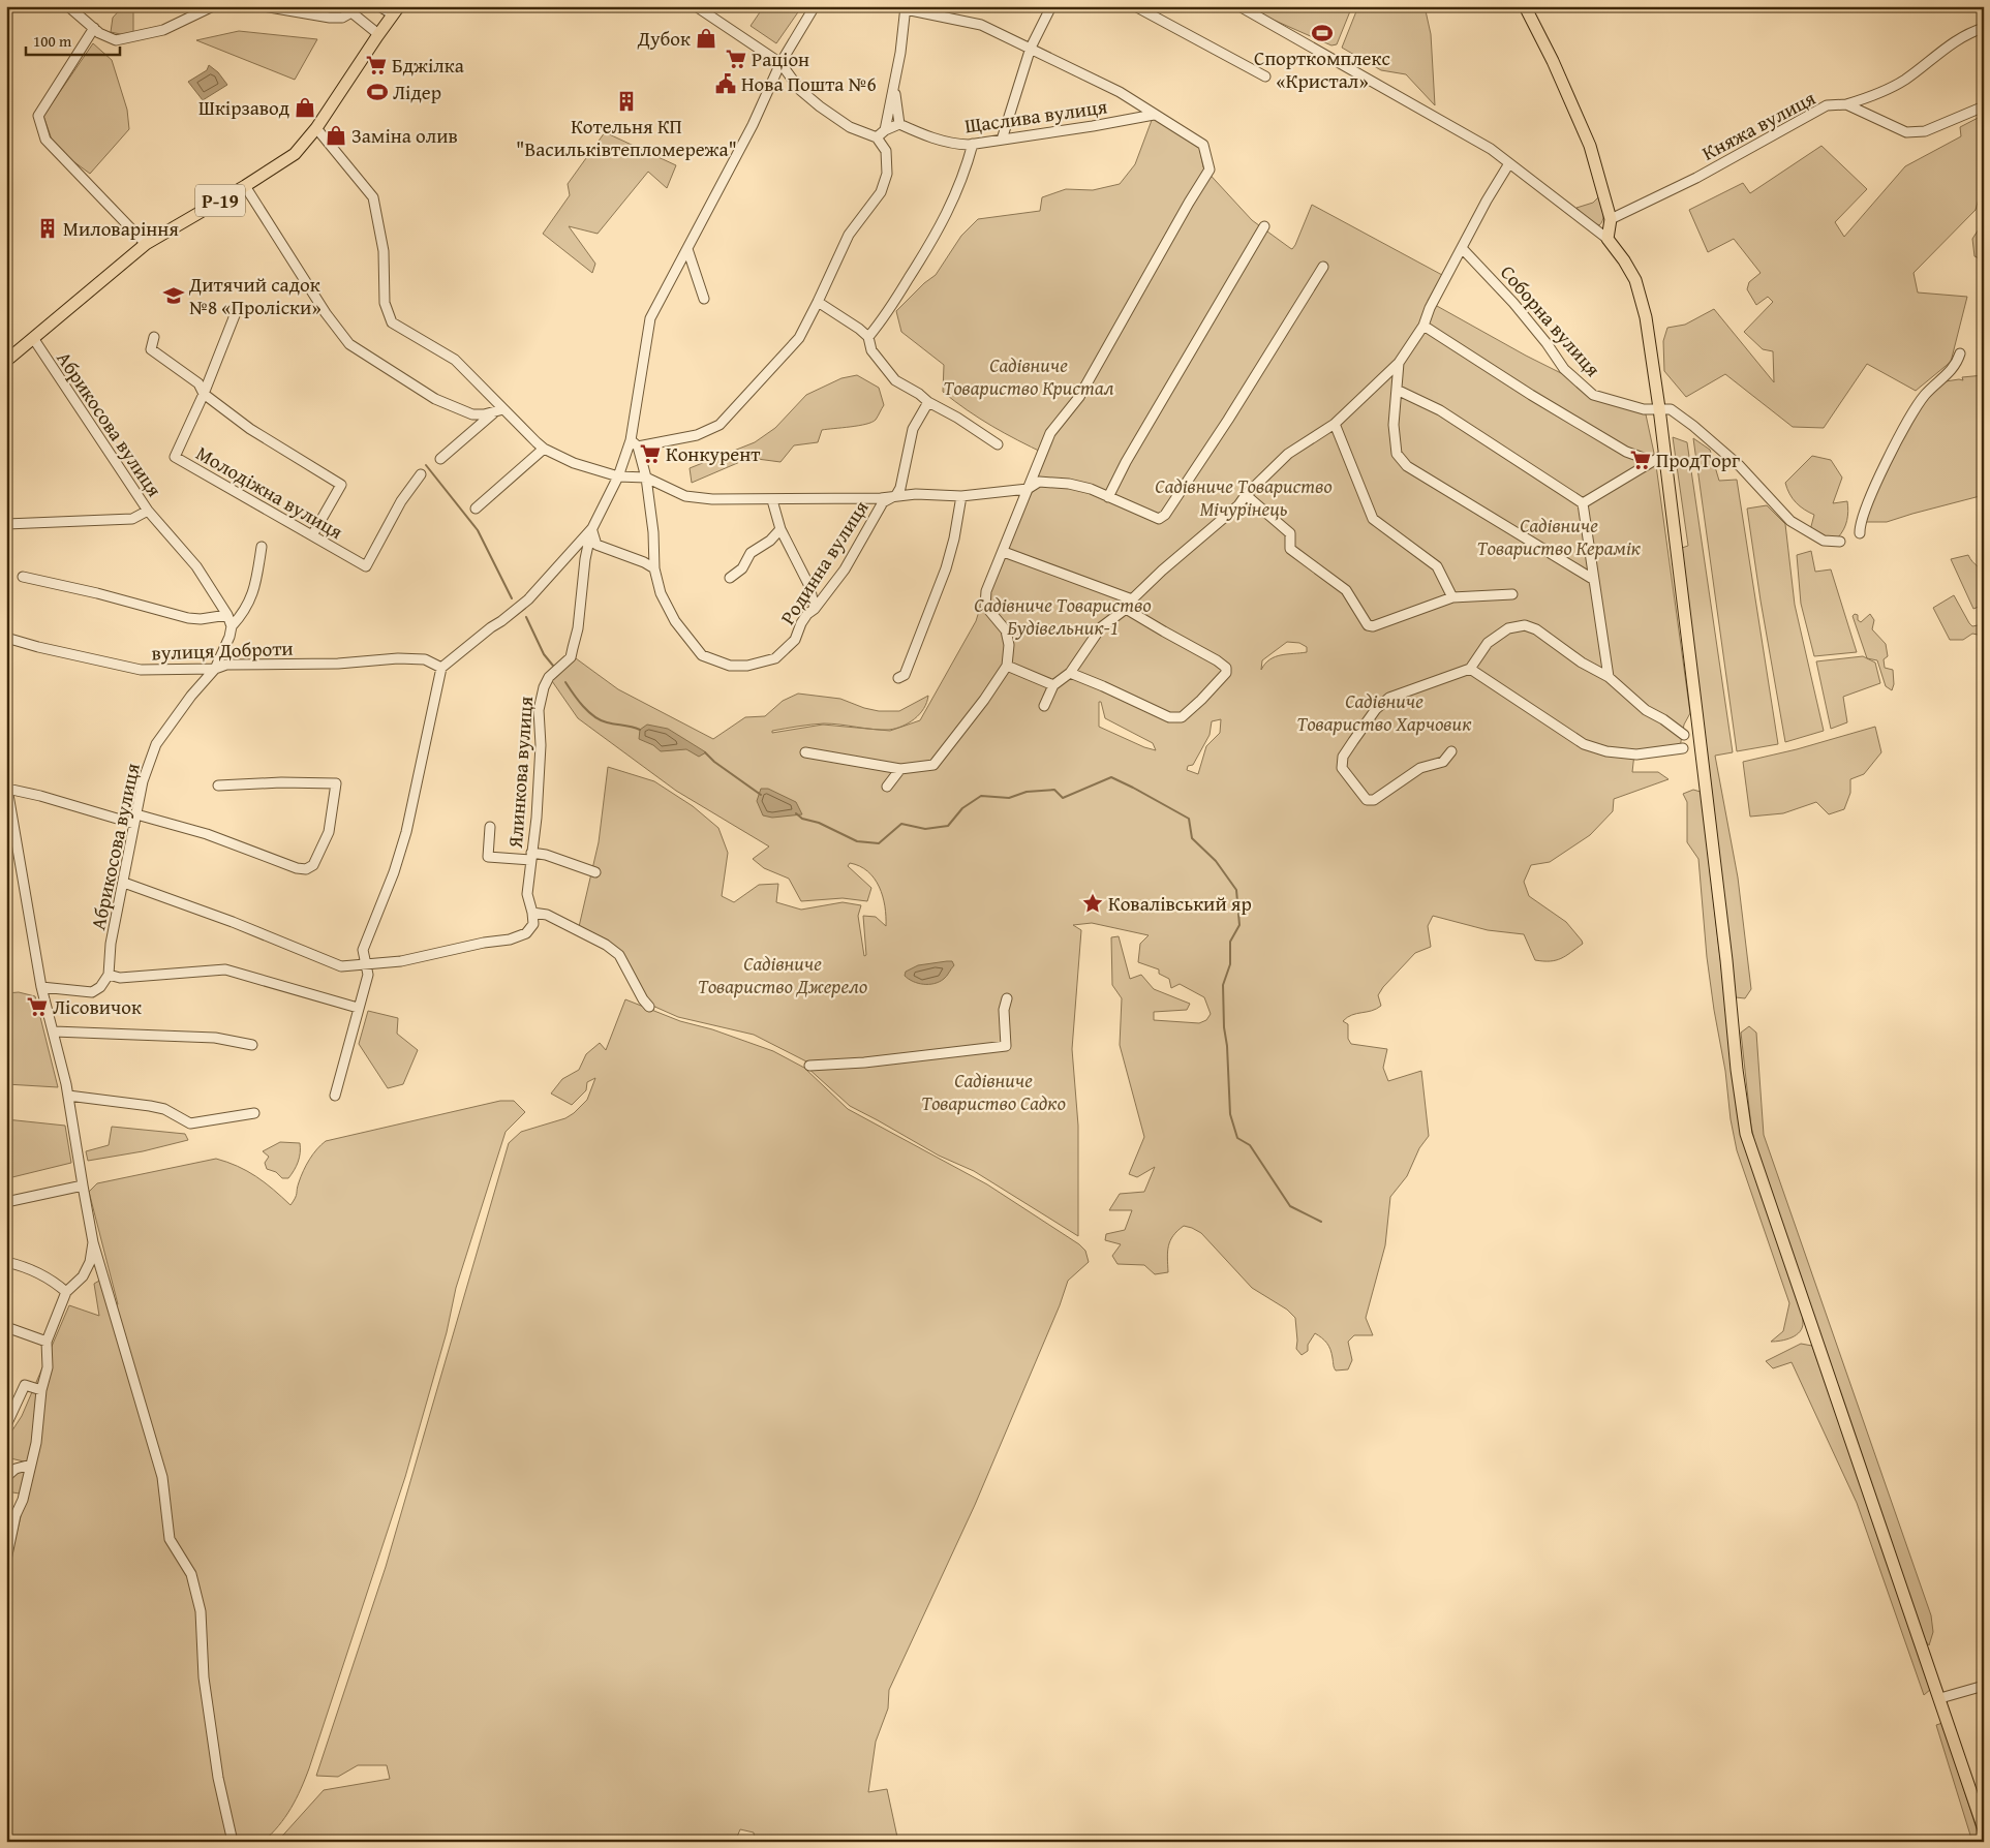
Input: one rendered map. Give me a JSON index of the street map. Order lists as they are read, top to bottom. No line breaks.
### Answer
{"streets":{"main road":["Р-19"],"street":["Щаслива вулиця","Княжа вулиця","Соборна вулиця","Абрикосова вулиця","Молодіжна вулиця","Родинна вулиця","вулиця Доброти","Ялинкова вулиця"]},"crossings":[["Р-19","Абрикосова вулиця"],["Абрикосова вулиця","вулиця Доброти"]],"parks":["Садівниче Товариство Кристал","Садівниче Товариство Мічурінець","Садівниче Товариство Керамік","Садівниче Товариство Будівельник-1","Садівниче Товариство Харчовик","Садівниче Товариство Джерело","Садівниче Товариство Садко"],"places":{"sports":["Спорткомплекс «Кристал»","Лідер"],"shop":["Дубок","Шкірзавод","Заміна олив"],"supermarket":["Раціон","Бджілка","Конкурент","ПродТорг","Лісовичок"],"public building":["Нова Пошта №6"],"building":["Котельня КП \"Васильківтепломережа\"","Миловаріння"],"school or university":["Дитячий садок №8 «Проліски»"],"place":["Ковалівський яр"]},"scale_bar":"100 m"}
